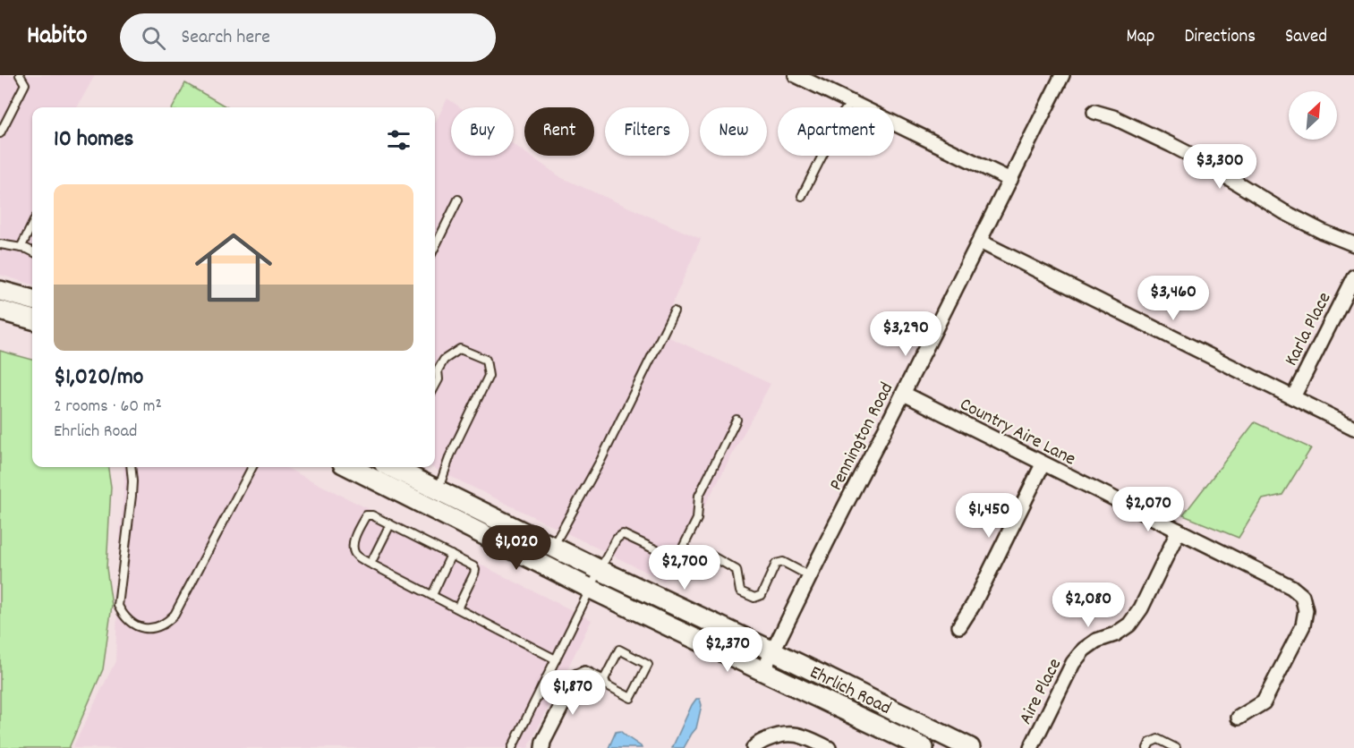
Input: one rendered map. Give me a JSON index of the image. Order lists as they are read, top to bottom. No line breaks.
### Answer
{"streets":{"main road":["Ehrlich Road"],"street":["Karla Place","Country Aire Lane","Pennington Road","Aire Place"]},"crossings":[["Country Aire Lane","Pennington Road"],["Country Aire Lane","Aire Place"],["Pennington Road","Ehrlich Road"]],"north":"top right","page":{"header":"Habito","search":"Search here","nav":["Map","Directions","Saved"],"chip":["Buy","Rent","Filters","New","Apartment"],"heading":"10 homes","price":["$3,300","$3,460","$3,290","$2,070","$1,450","$1,020","$2,700","$2,080","$2,370","$1,870"],"list":[{"name":"$1,020/mo","note":"2 rooms · 60 m² · Ehrlich Road"}]}}
